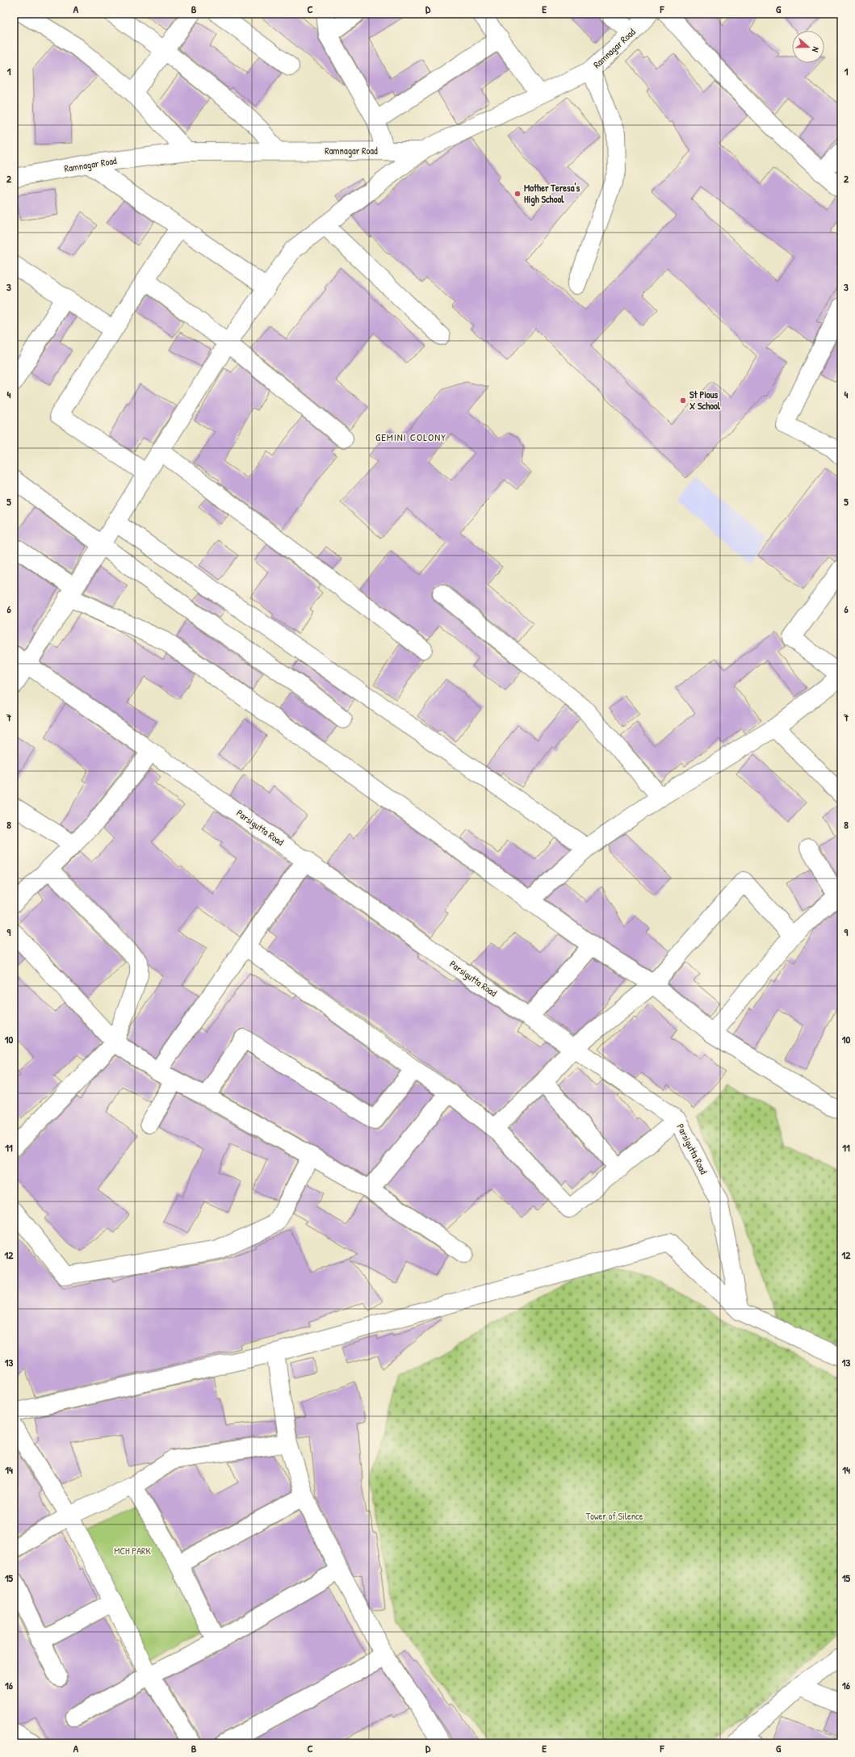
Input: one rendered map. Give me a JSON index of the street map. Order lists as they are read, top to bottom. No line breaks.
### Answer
{"streets":{"street":["Ramnagar Road","Parsigutta Road"]},"districts":["GEMINI COLONY"],"parks":["Tower of Silence","MCH PARK"],"places":["Mother Teresa's High School","St Pious X School"],"north":"right","grid":{"columns":["A","B","C","D","E","F","G"],"rows":["1","2","3","4","5","6","7","8","9","10","11","12","13","14","15","16"]}}
